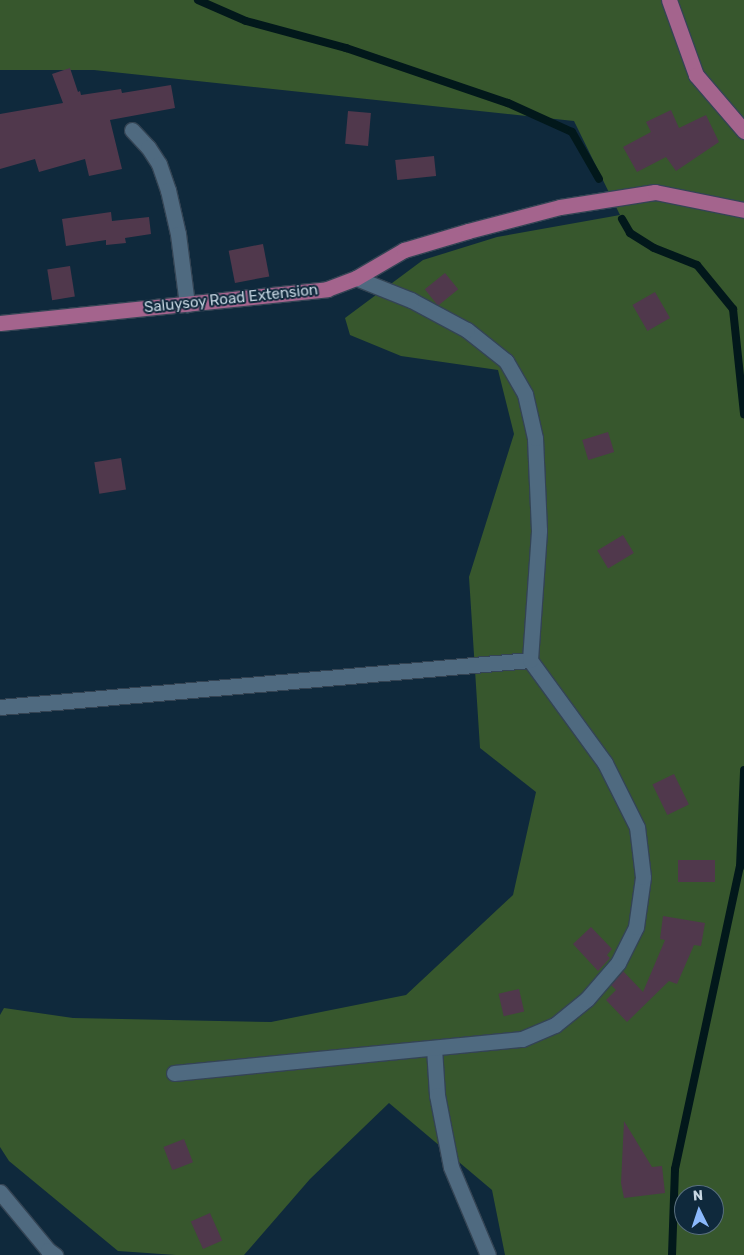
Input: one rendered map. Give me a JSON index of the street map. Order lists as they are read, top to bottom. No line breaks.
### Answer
{"streets":{"main road":["Saluysoy Road Extension"]},"north":"top"}
